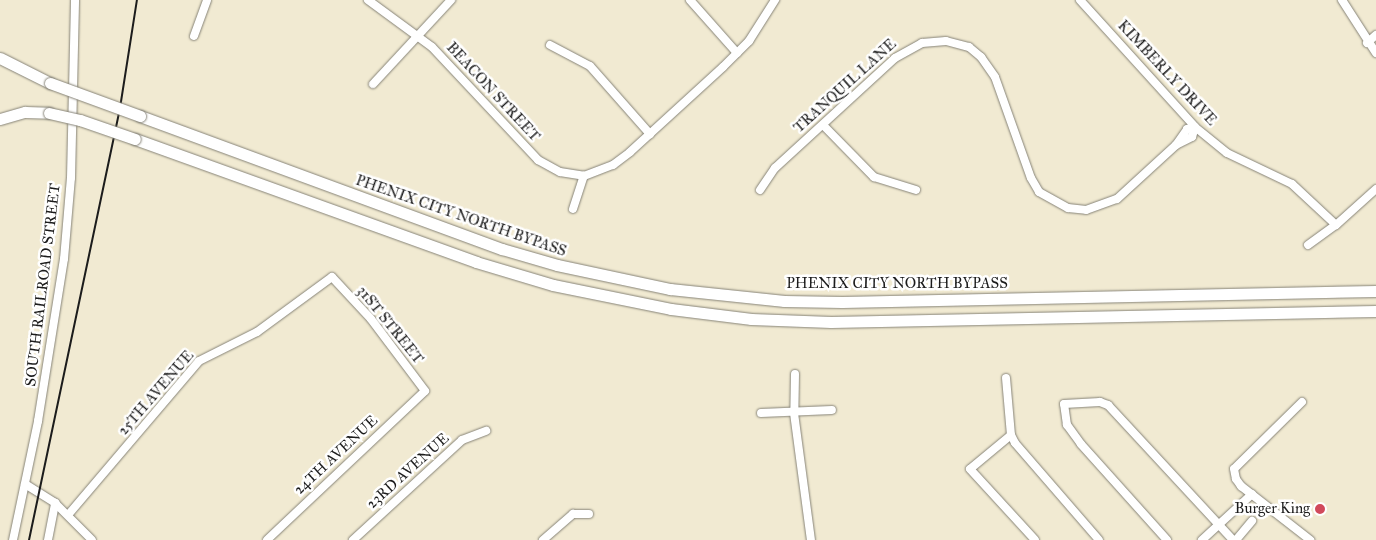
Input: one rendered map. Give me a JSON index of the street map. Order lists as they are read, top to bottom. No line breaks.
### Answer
{"streets":{"highway":["PHENIX CITY NORTH BYPASS"],"street":["KIMBERLY DRIVE","TRANQUIL LANE","BEACON STREET","SOUTH RAILROAD STREET","31ST STREET","25TH AVENUE","24TH AVENUE","23RD AVENUE"]},"crossings":[["KIMBERLY DRIVE","TRANQUIL LANE"],["31ST STREET","25TH AVENUE"],["31ST STREET","24TH AVENUE"]],"places":["Burger King"]}
